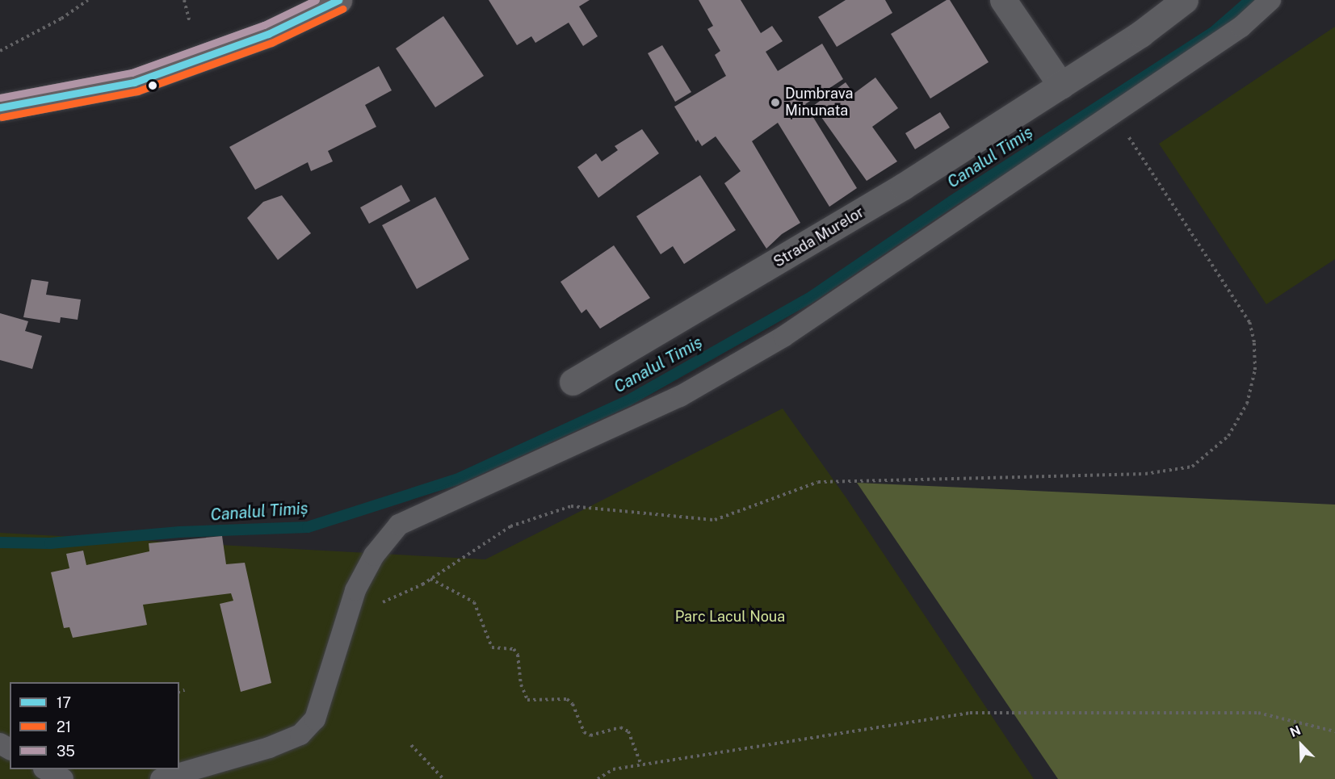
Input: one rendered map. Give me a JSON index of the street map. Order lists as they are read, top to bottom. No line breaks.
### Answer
{"streets":{"street":["Strada Murelor"]},"water":["Canalul Timiș"],"parks":["Parc Lacul Noua"],"places":["Dumbrava Minunata"],"lines":["transit line 17","transit line 35","transit line 21"],"legend":["17","21","35"],"north":"top left"}
